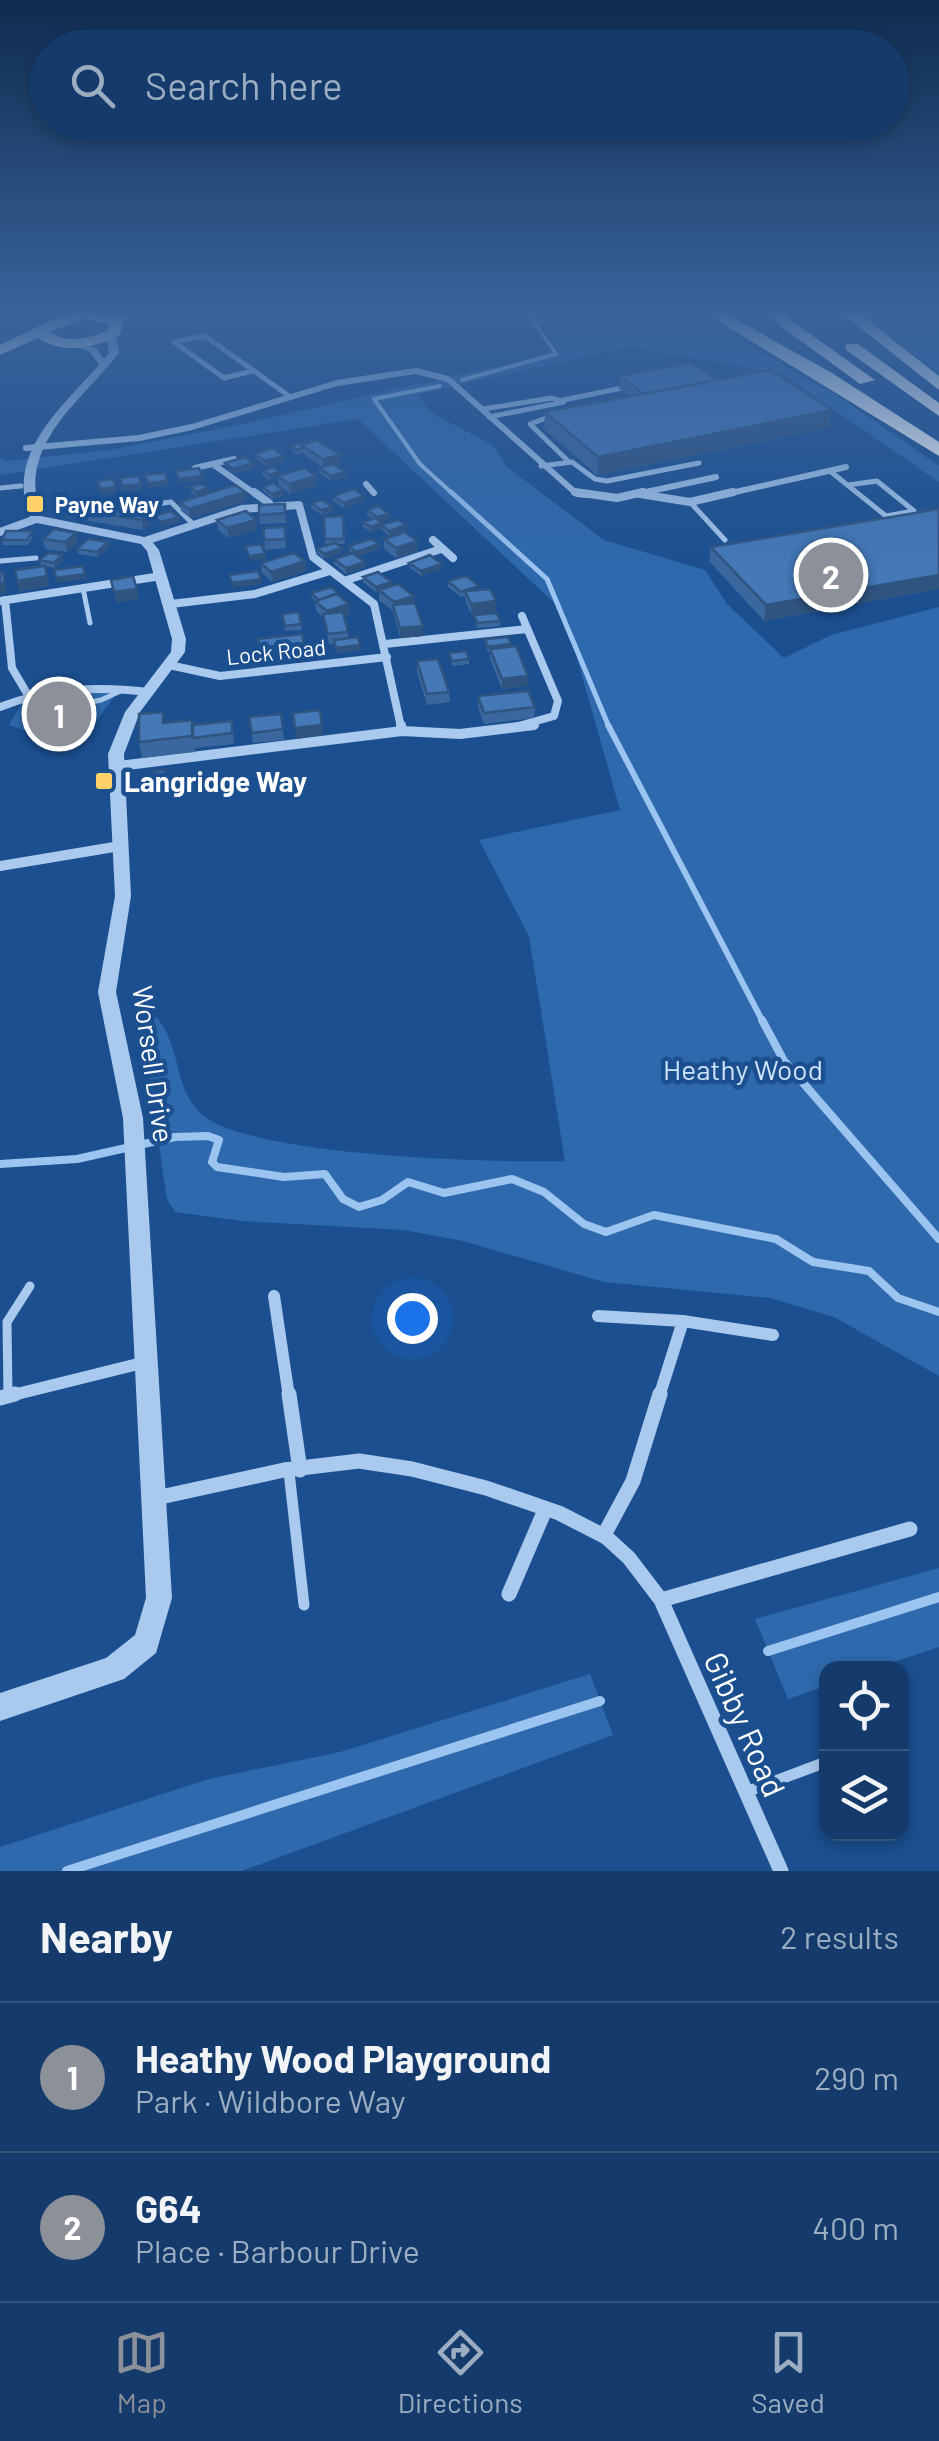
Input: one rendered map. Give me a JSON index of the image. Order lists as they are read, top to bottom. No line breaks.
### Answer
{"streets":{"street":["Lock Road","Worsell Drive","Gibby Road"]},"crossings":[["Lock Road","Worsell Drive"],["Worsell Drive","Gibby Road"]],"parks":["Heathy Wood"],"places":{"transit":["Payne Way","Langridge Way"]},"page":{"search":"Search here","pins":["2","1"],"heading":["Nearby","2 results"],"list":[{"mark":"1","name":"Heathy Wood Playground","note":"Park · Wildbore Way","value":"290 m"},{"mark":"2","name":"G64","note":"Place · Barbour Drive","value":"400 m"}],"nav":["Map","Directions","Saved"]}}
